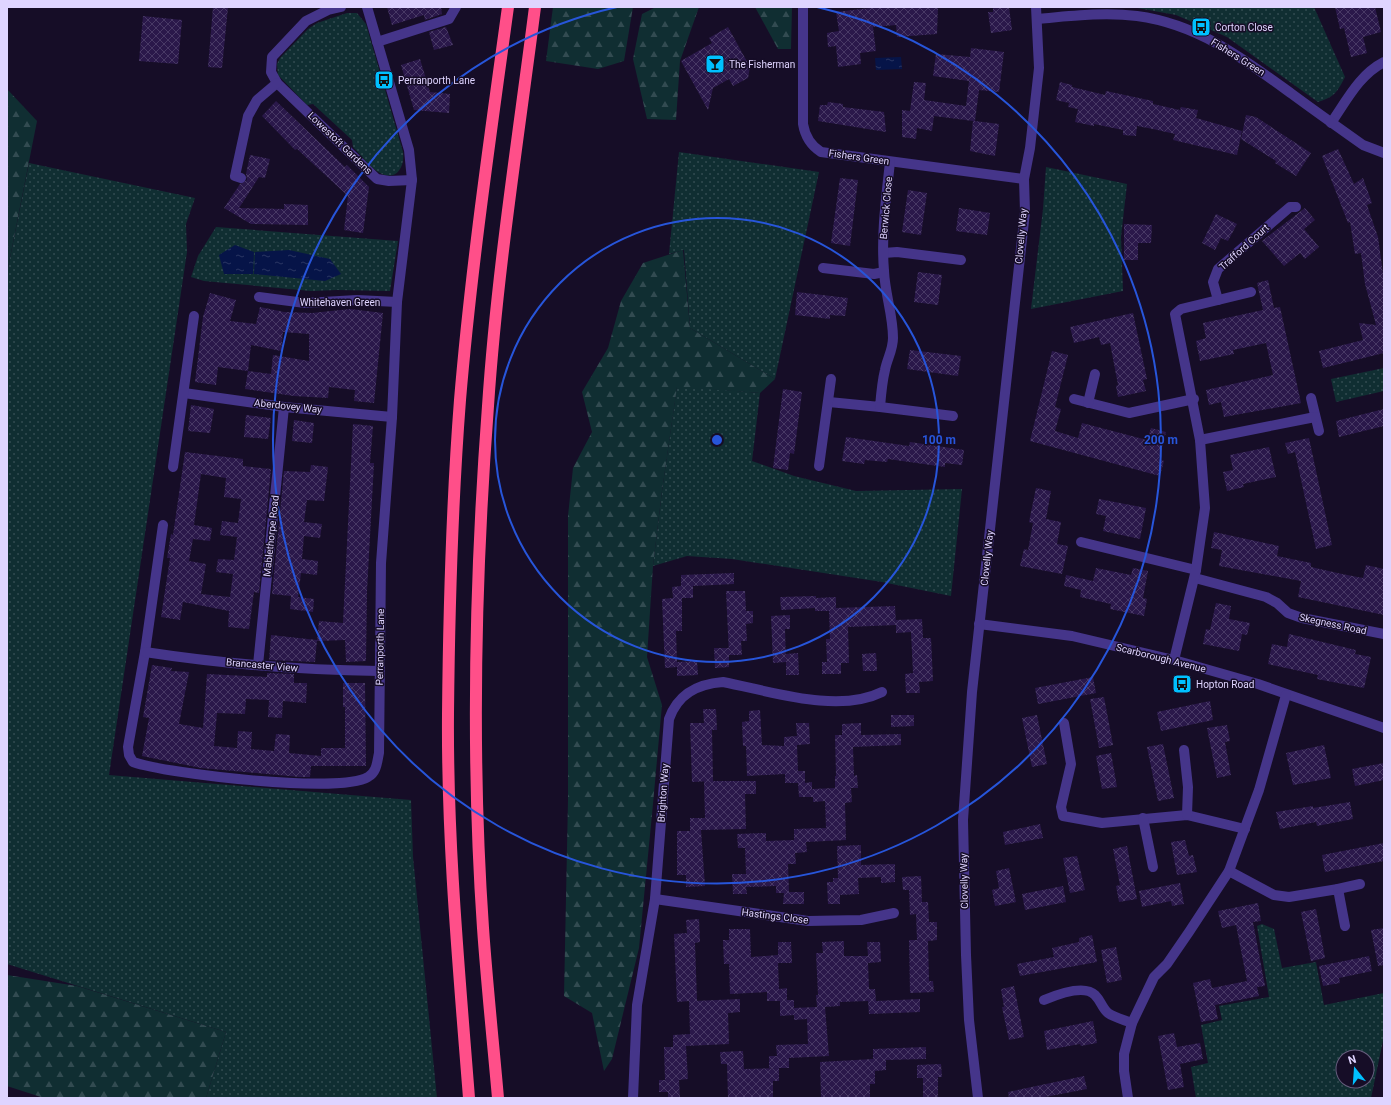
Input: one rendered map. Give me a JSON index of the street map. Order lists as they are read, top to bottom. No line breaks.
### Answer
{"streets":{"street":["Fishers Green","Lowestoft Gardens","Berwick Close","Clovelly Way","Trafford Court","Whitehaven Green","Aberdovey Way","Mablethorpe Road","Skegness Road","Perranporth Lane","Scarborough Avenue","Brancaster View","Brighton Way","Hastings Close"]},"crossings":[["Fishers Green","Berwick Close"],["Fishers Green","Clovelly Way"],["Lowestoft Gardens","Perranporth Lane"],["Clovelly Way","Scarborough Avenue"],["Whitehaven Green","Perranporth Lane"],["Aberdovey Way","Mablethorpe Road"],["Aberdovey Way","Perranporth Lane"],["Mablethorpe Road","Brancaster View"],["Perranporth Lane","Brancaster View"],["Brighton Way","Hastings Close"]],"places":{"bus stop":["Corton Close","Perranporth Lane","Hopton Road"],"bar":["The Fisherman"]},"north":"top","rings":["100 m","200 m"]}
